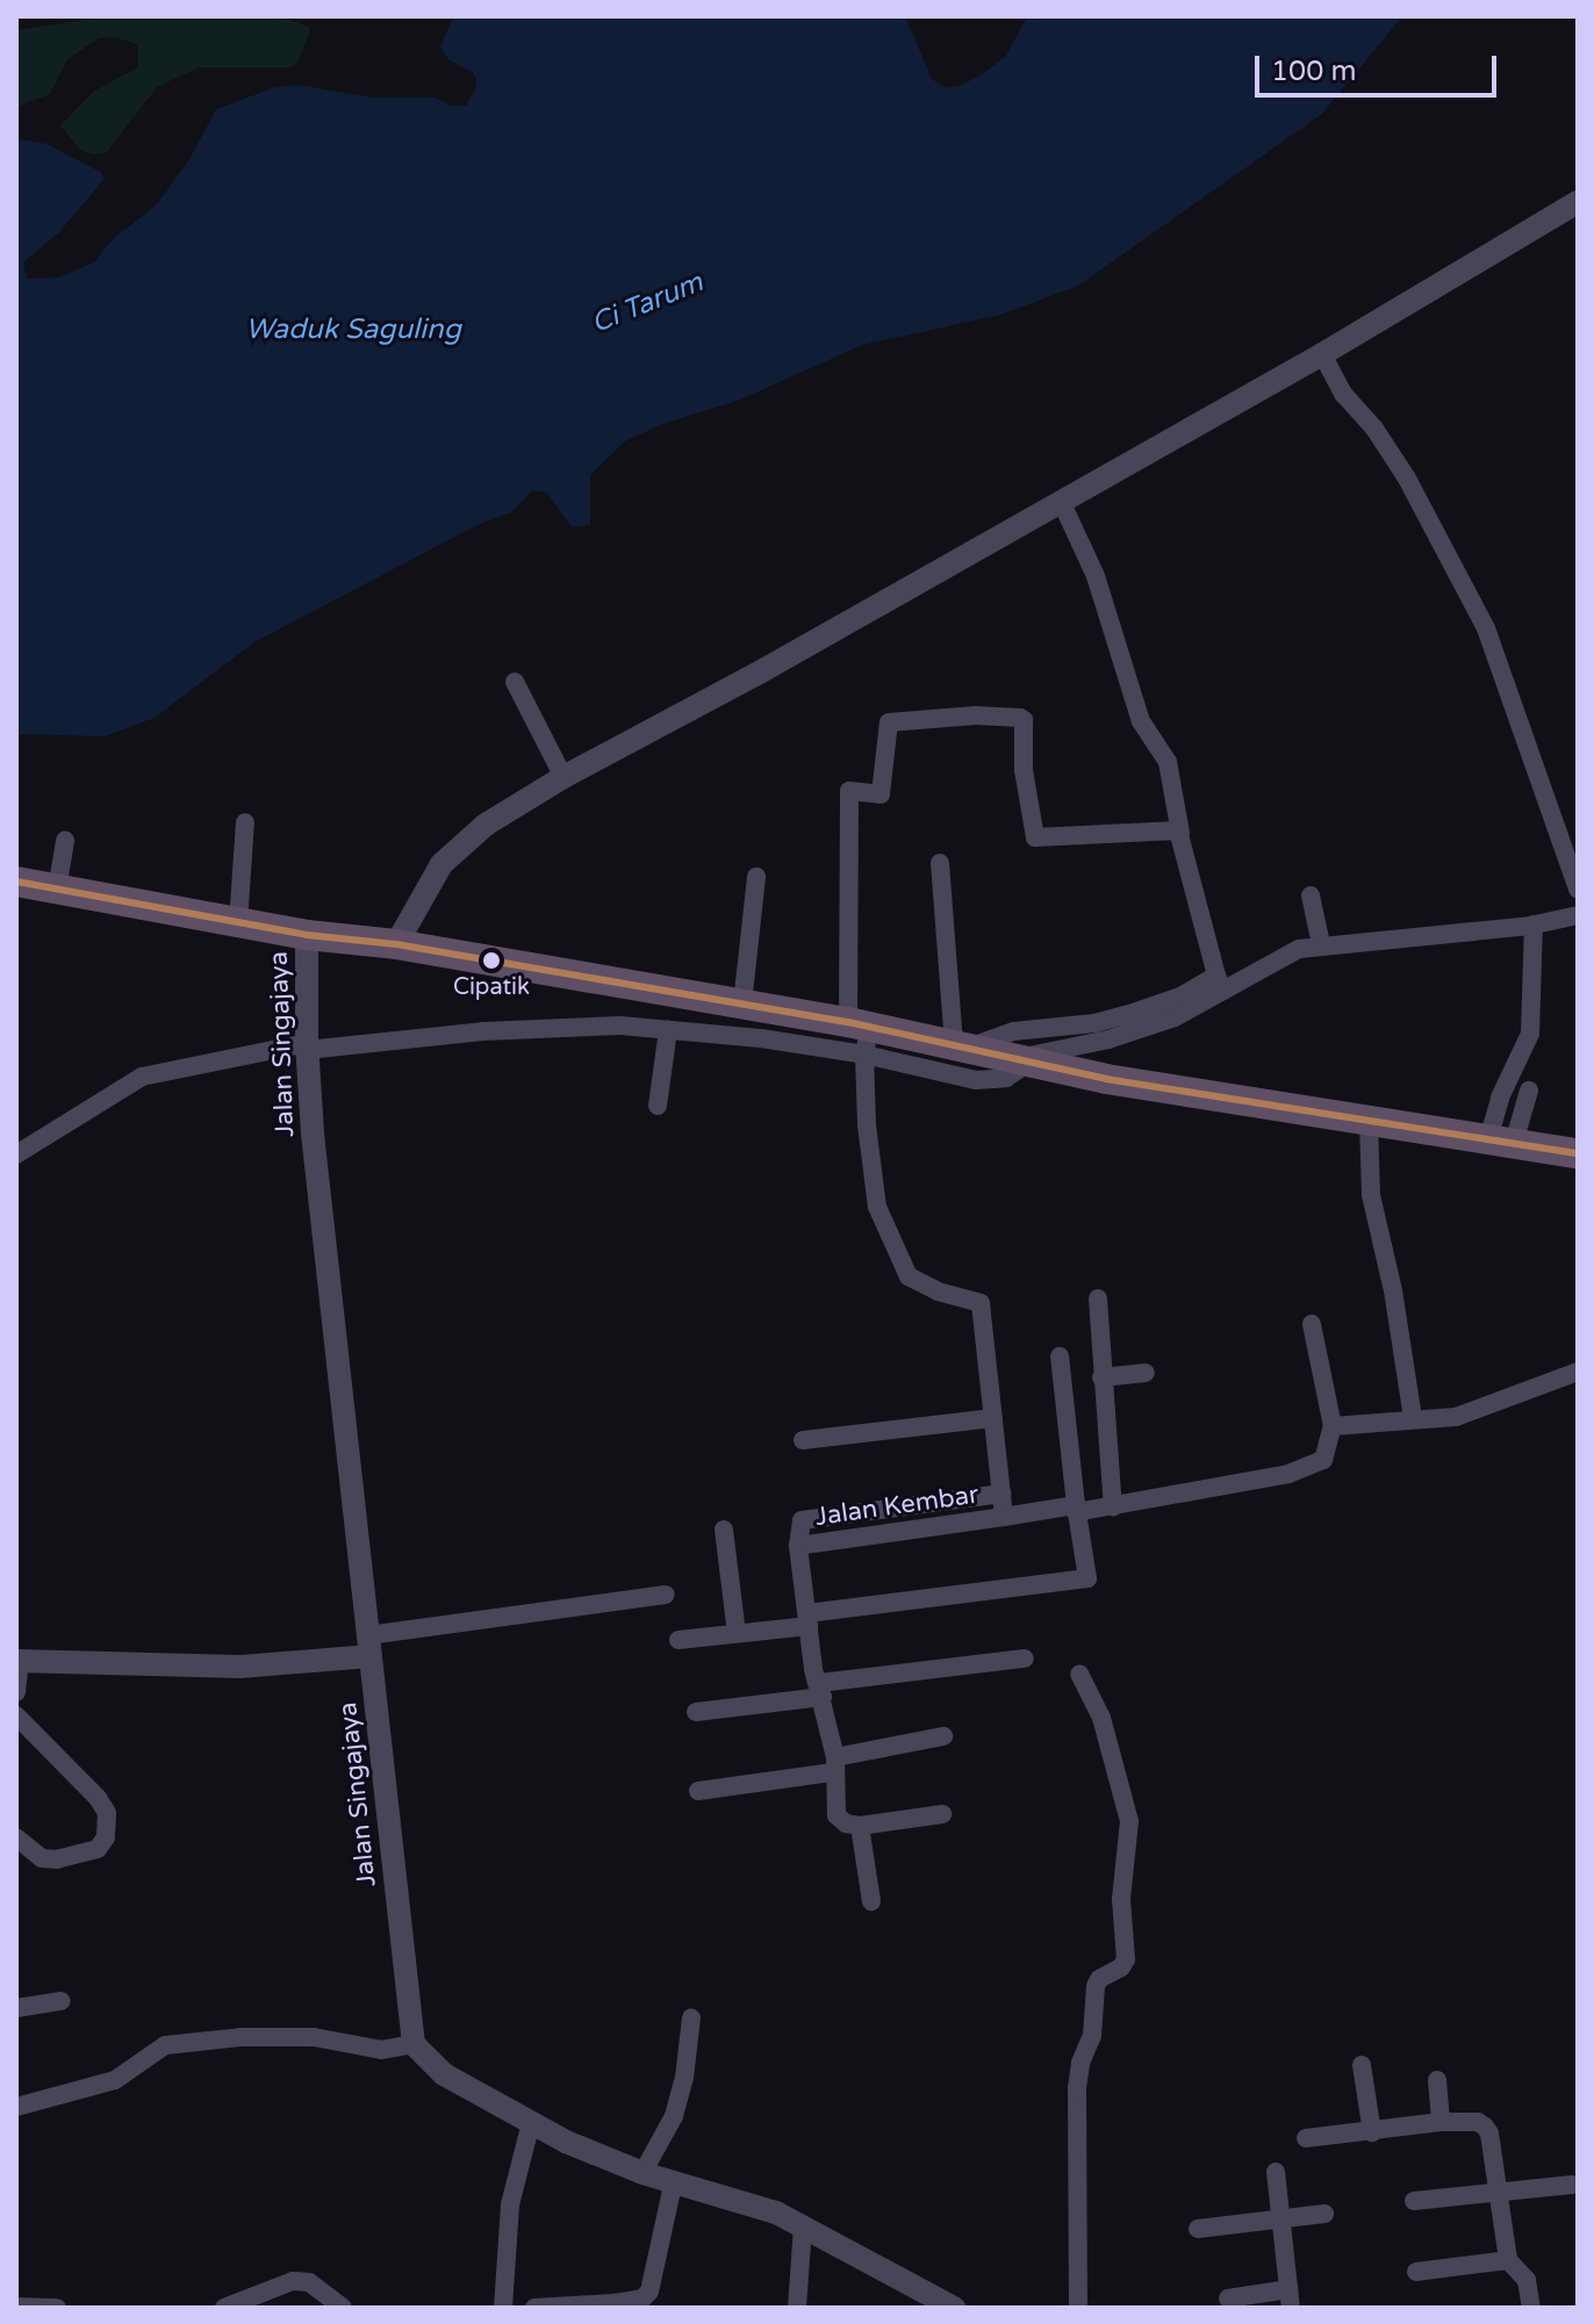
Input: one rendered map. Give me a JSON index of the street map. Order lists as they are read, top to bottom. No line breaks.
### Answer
{"streets":{"street":["Jalan Singajaya","Jalan Kembar"]},"water":["Ci Tarum","Waduk Saguling"],"places":["Cipatik"],"scale_bar":"100 m"}
